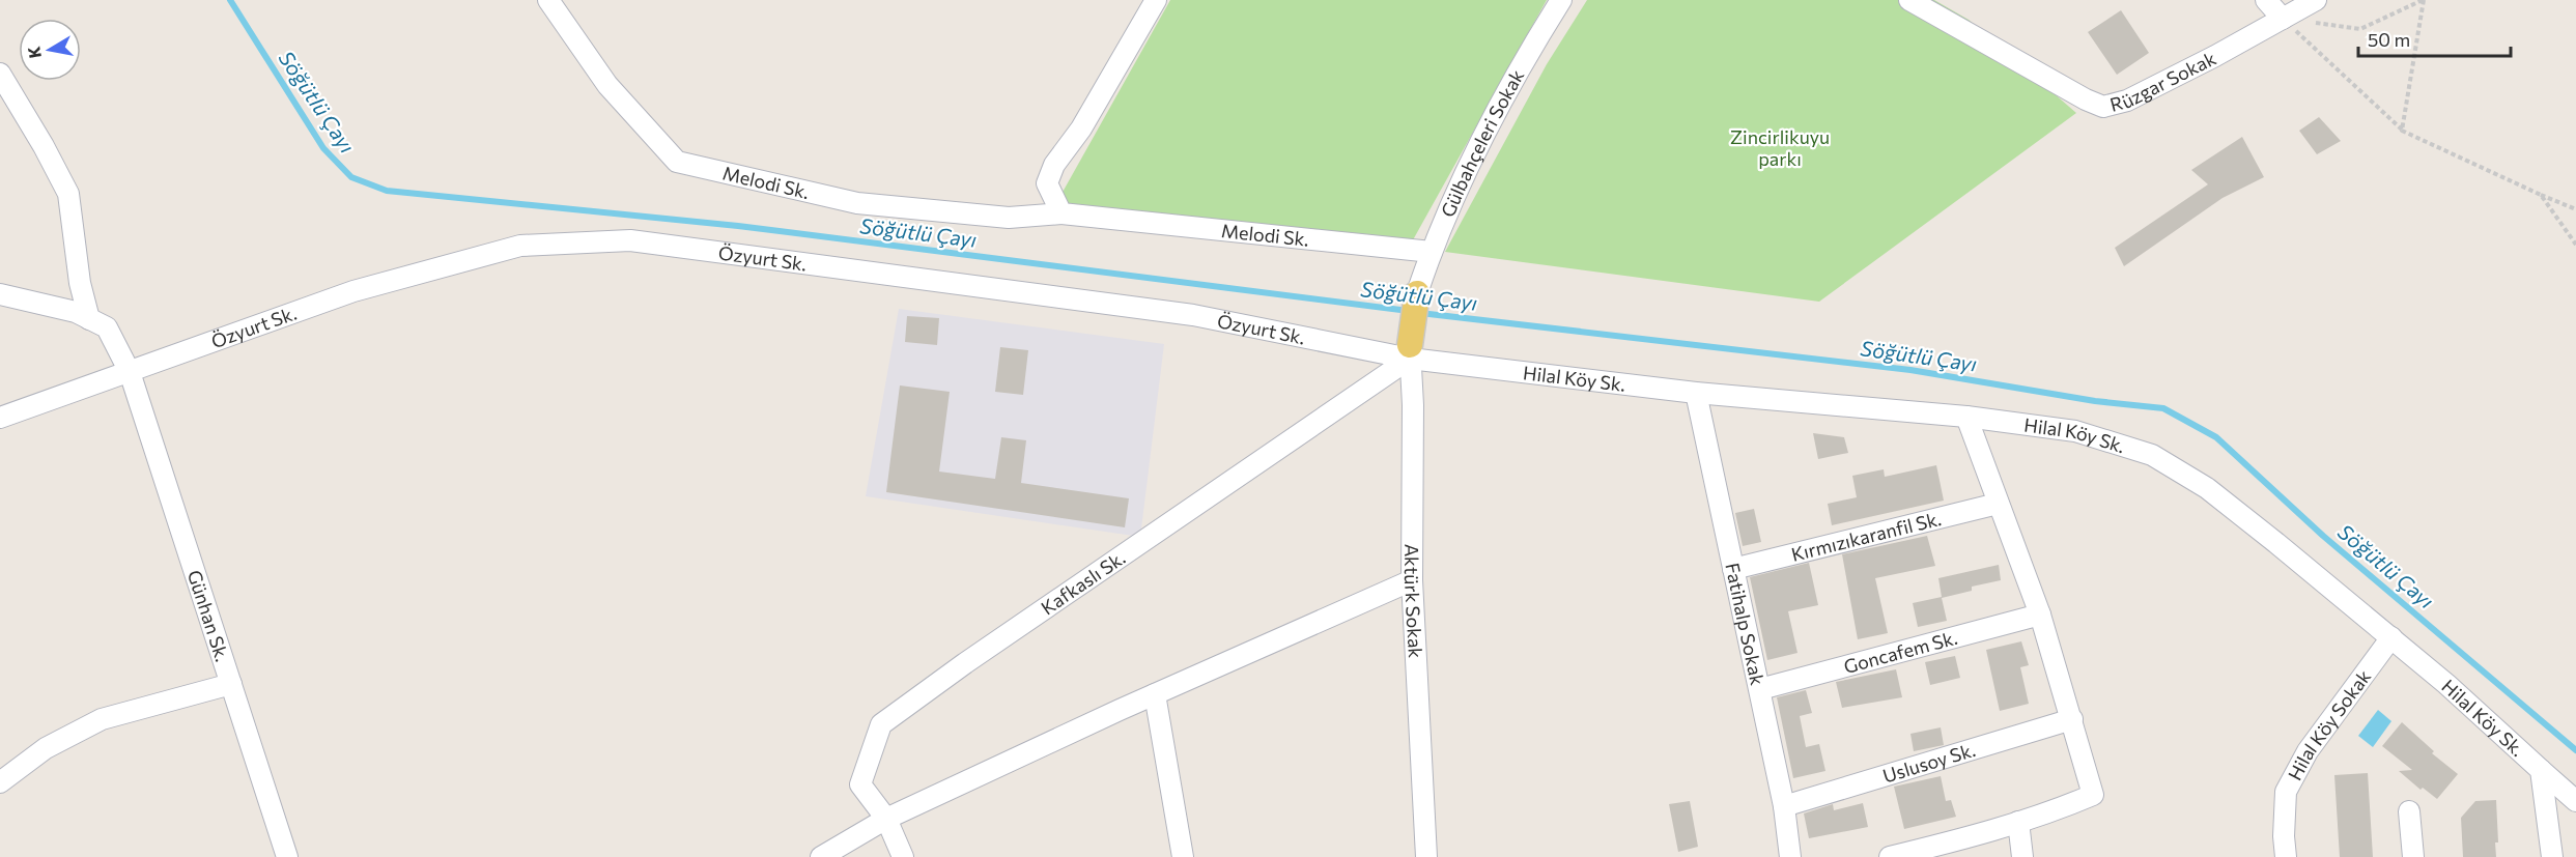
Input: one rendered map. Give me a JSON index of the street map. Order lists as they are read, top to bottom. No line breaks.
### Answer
{"streets":{"street":["Rüzgar Sokak","Gülbahçeleri Sokak","Melodi Sk.","Özyurt Sk.","Hilal Köy Sk.","Kırmızıkaranfil Sk.","Kafkaslı Sk.","Aktürk Sokak","Günhan Sk.","Fatihalp Sokak","Goncafem Sk.","Hilal Köy Sokak","Uslusoy Sk."]},"crossings":[["Gülbahçeleri Sokak","Melodi Sk."],["Özyurt Sk.","Hilal Köy Sk."],["Özyurt Sk.","Kafkaslı Sk."],["Özyurt Sk.","Aktürk Sokak"],["Özyurt Sk.","Günhan Sk."],["Hilal Köy Sk.","Kafkaslı Sk."],["Hilal Köy Sk.","Aktürk Sokak"],["Hilal Köy Sk.","Fatihalp Sokak"],["Hilal Köy Sk.","Hilal Köy Sokak"],["Kırmızıkaranfil Sk.","Fatihalp Sokak"],["Kafkaslı Sk.","Aktürk Sokak"],["Fatihalp Sokak","Goncafem Sk."],["Fatihalp Sokak","Uslusoy Sk."]],"water":["Söğütlü Çayı"],"parks":["Zincirlikuyu parkı"],"scale_bar":"50 m","north":"left"}
